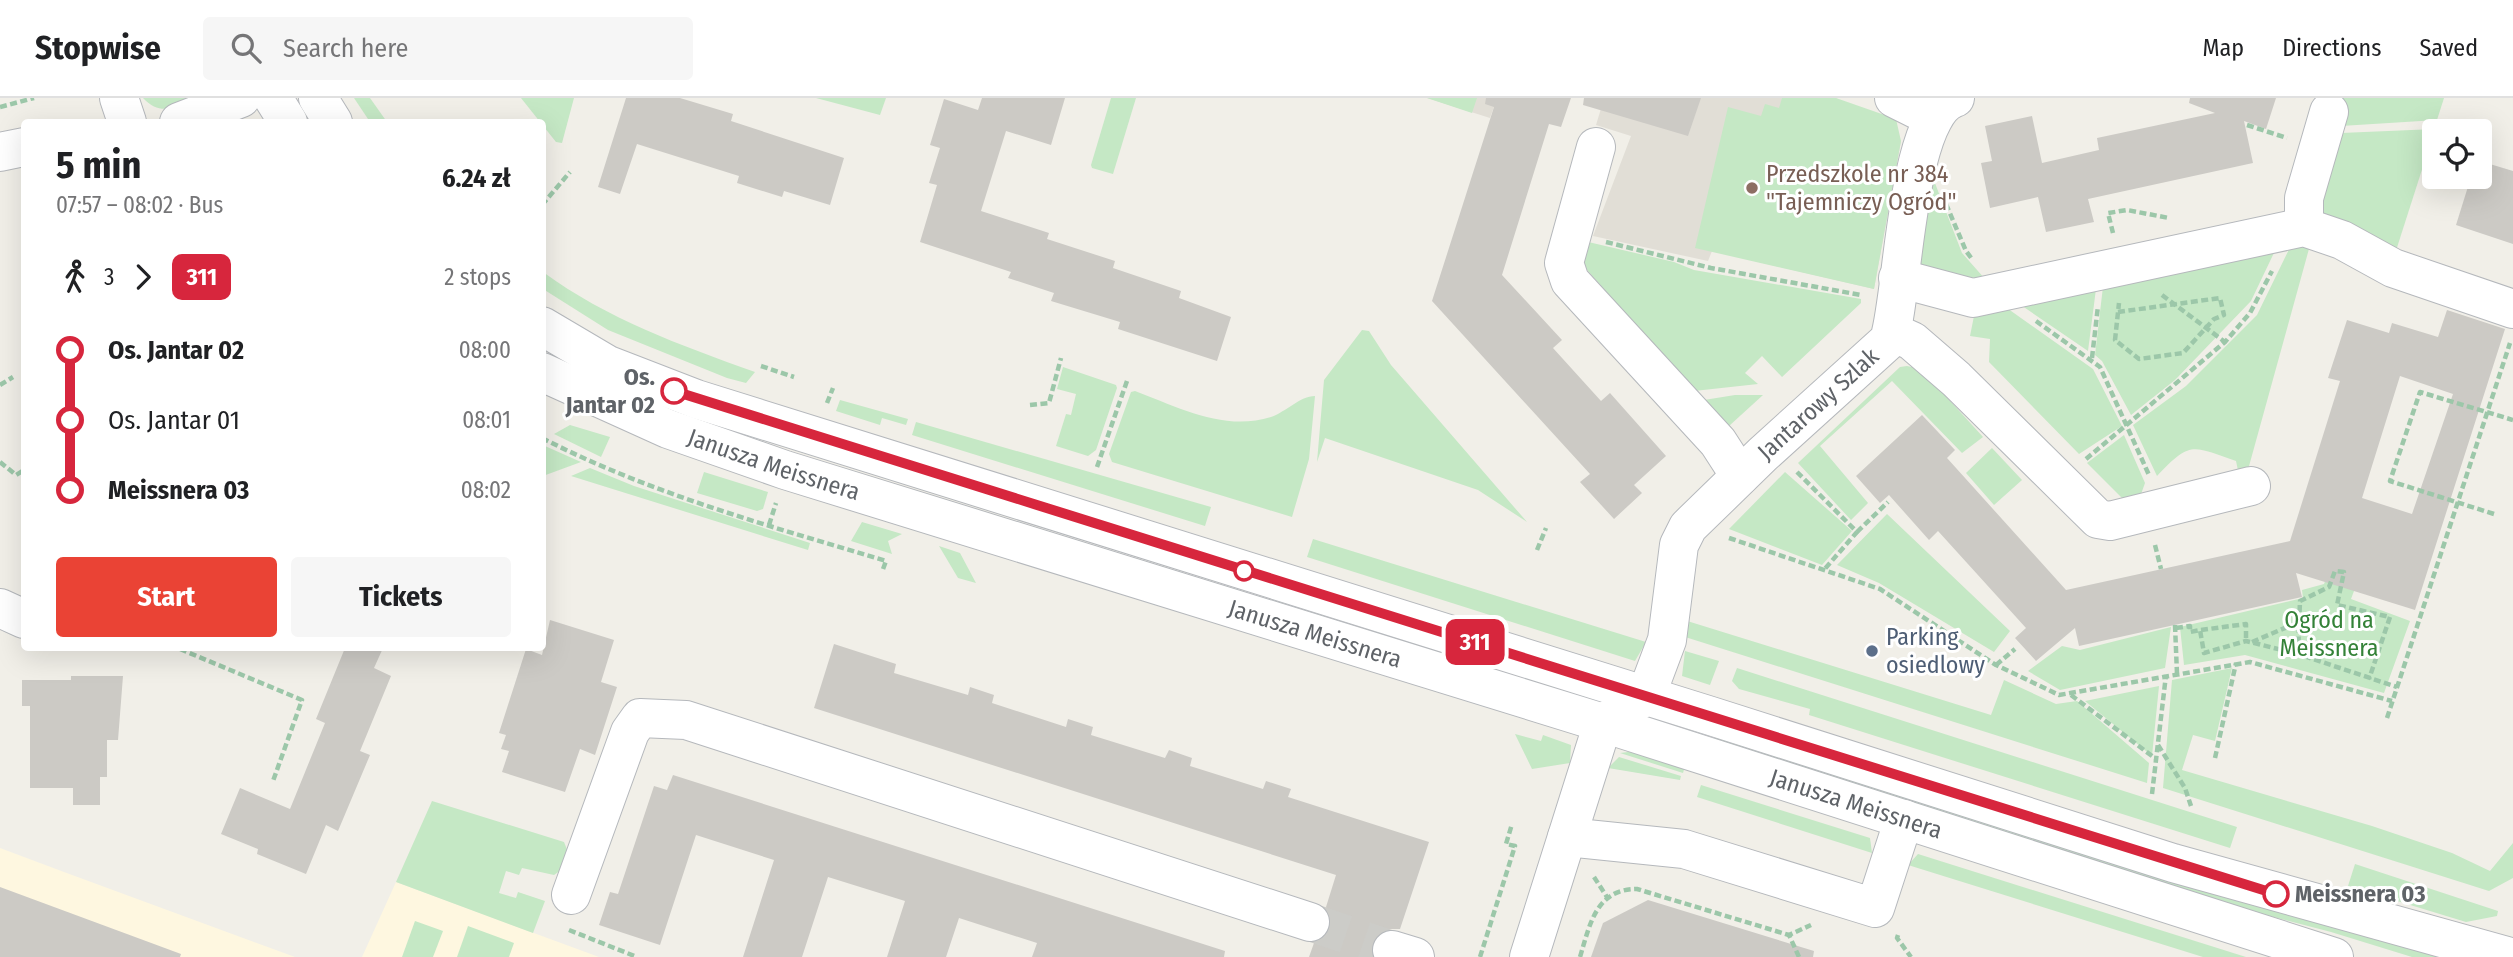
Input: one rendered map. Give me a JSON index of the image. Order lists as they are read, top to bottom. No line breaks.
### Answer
{"streets":{"street":["Jantarowy Szlak","Janusza Meissnera"]},"crossings":[["Jantarowy Szlak","Janusza Meissnera"]],"parks":["Ogród na Meissnera"],"places":["Przedszkole nr 384 \"Tajemniczy Ogród\"","Os. Jantar 02","Parking osiedlowy","Meissnera 03"],"lines":["bus line 311"],"page":{"header":"Stopwise","search":"Search here","nav":["Map","Directions","Saved"],"on_map":"311","heading":["5 min","07:57 – 08:02 · Bus","6.24 zł"],"legs":["3","311","2 stops"],"list":[{"name":"Os. Jantar 02","value":"08:00"},{"name":"Os. Jantar 01","value":"08:01"},{"name":"Meissnera 03","value":"08:02"}],"buttons":["Start","Tickets"]}}
